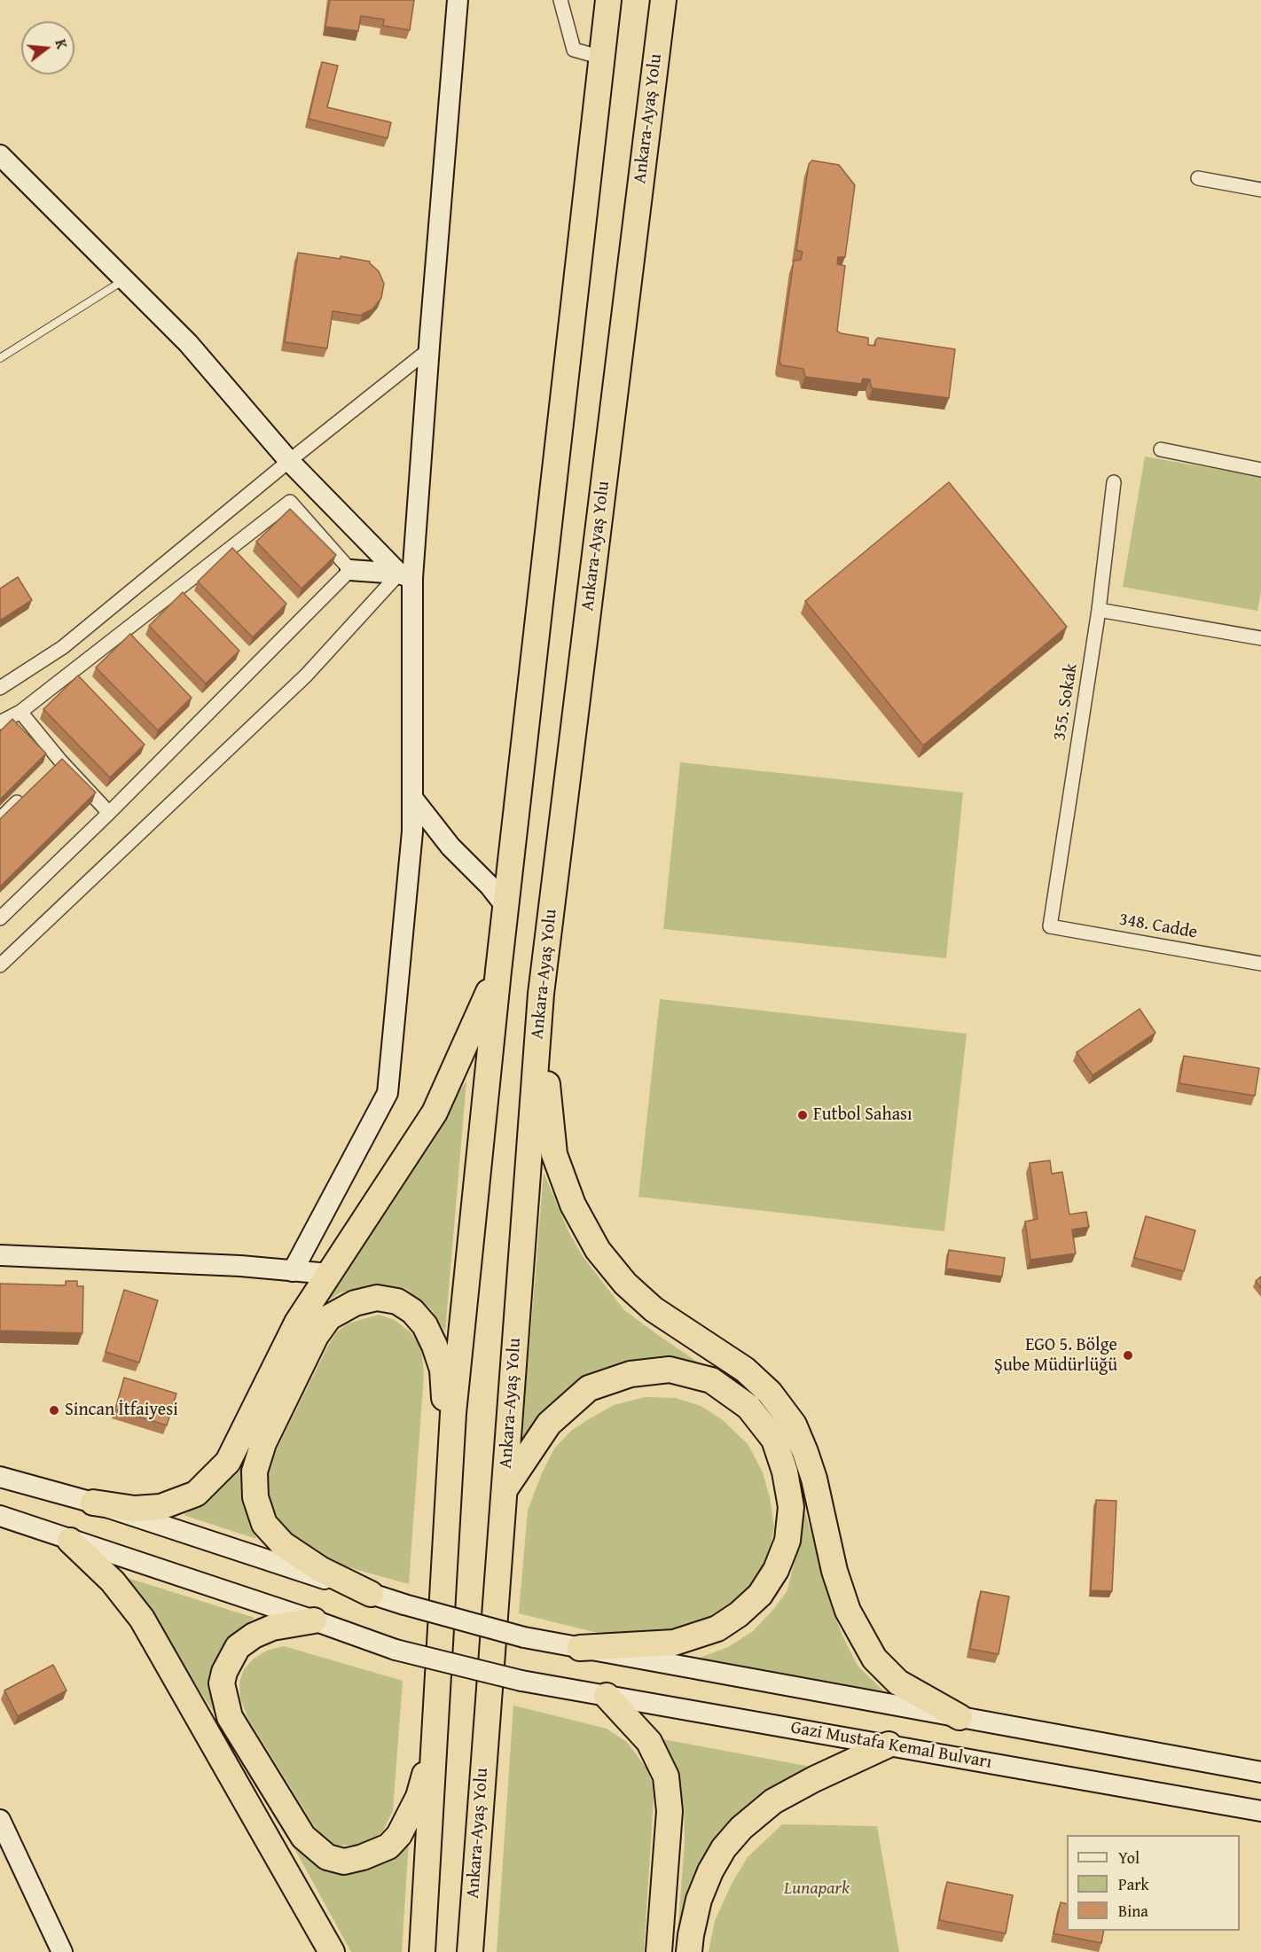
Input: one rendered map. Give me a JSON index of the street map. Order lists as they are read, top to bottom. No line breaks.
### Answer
{"streets":{"highway":["Ankara-Ayaş Yolu"],"main road":["Gazi Mustafa Kemal Bulvarı"],"street":["355. Sokak","348. Cadde"]},"crossings":[["355. Sokak","348. Cadde"]],"parks":["Lunapark"],"places":["Futbol Sahası","EGO 5. Bölge Şube Müdürlüğü","Sincan İtfaiyesi"],"legend":["Yol","Park","Bina"],"north":"right"}
